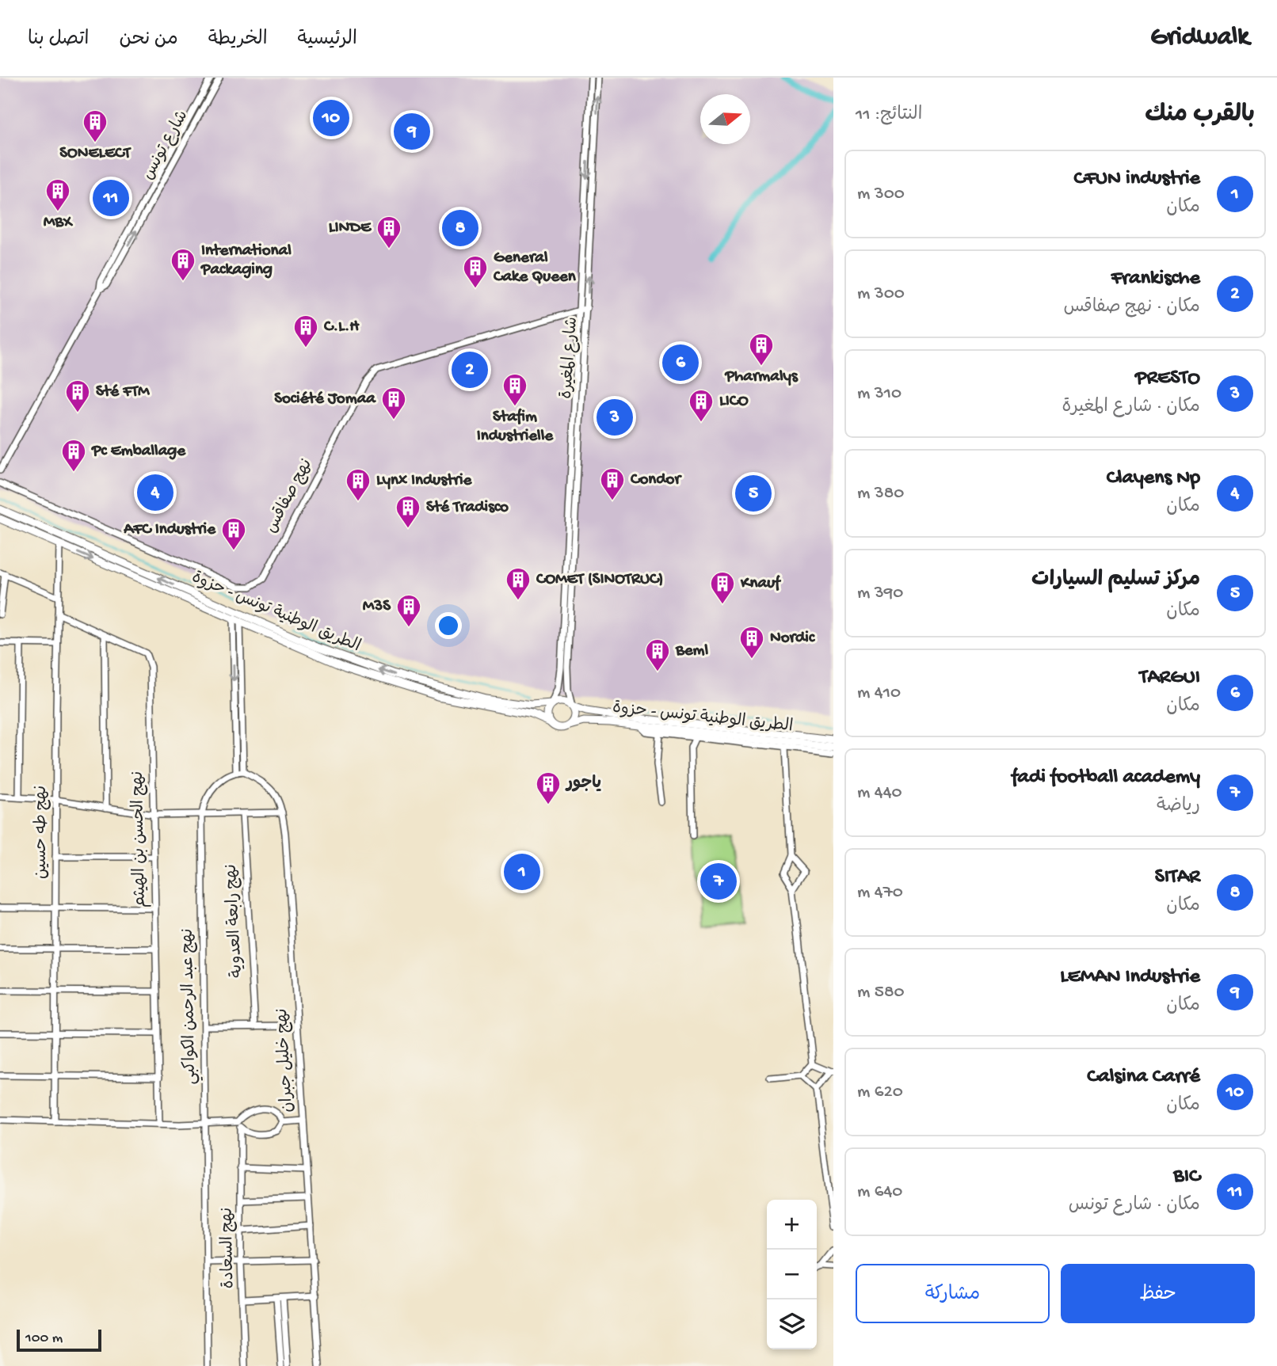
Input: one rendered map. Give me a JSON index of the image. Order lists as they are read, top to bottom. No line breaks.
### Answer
{"streets":{"main road":["الطريق الوطنية تونس - حزوة"],"street":["شارع تونس","شارع المغيرة","نهج صفاقس","نهج طه حسين","نهج الحسن بن الهيثم","نهج رابعة العدوية","نهج عبد الرحمن الكواكبي","نهج خليل جبران","نهج السعادة"]},"crossings":[["شارع المغيرة","نهج صفاقس"],["شارع المغيرة","الطريق الوطنية تونس - حزوة"],["الطريق الوطنية تونس - حزوة","نهج طه حسين"],["نهج طه حسين","نهج الحسن بن الهيثم"],["نهج عبد الرحمن الكواكبي","نهج خليل جبران"]],"places":{"building":["SONELECT","MBX","LINDE","International Packaging","General Cake Queen","C.L.H","Pharmalys","Stafim Industrielle","Sté FTM","Société Jomaa","LICO","Pc Emballage","Condor","Lynx Industrie","Sté Tradisco","AFC Industrie","COMET (SINOTRUC)","Knauf","M3S","Nordic","Beml","ياجور"]},"scale_bar":"100 m","north":"right","page":{"header":"Gridwalk","nav":["الرئيسية","الخريطة","من نحن","اتصل بنا"],"heading":["بالقرب منك","النتائج: 11"],"pins":["10","9","11","8","6","2","3","4","5","1","7"],"list":[{"mark":"1","name":"CFUN industrie","note":"مكان","value":"300 m"},{"mark":"2","name":"Frankische","note":"مكان · نهج صفاقس","value":"300 m"},{"mark":"3","name":"PRESTO","note":"مكان · شارع المغيرة","value":"310 m"},{"mark":"4","name":"Clayens Np","note":"مكان","value":"380 m"},{"mark":"5","name":"مركز تسليم السيارات","note":"مكان","value":"390 m"},{"mark":"6","name":"TARGUI","note":"مكان","value":"410 m"},{"mark":"7","name":"fadi football academy","note":"رياضة","value":"440 m"},{"mark":"8","name":"SITAR","note":"مكان","value":"470 m"},{"mark":"9","name":"LEMAN Industrie","note":"مكان","value":"580 m"},{"mark":"10","name":"Calsina Carré","note":"مكان","value":"620 m"},{"mark":"11","name":"BIC","note":"مكان · شارع تونس","value":"640 m"}],"map_buttons":["+","−"],"buttons":["حفظ","مشاركة"],"scale":"100 m"}}
